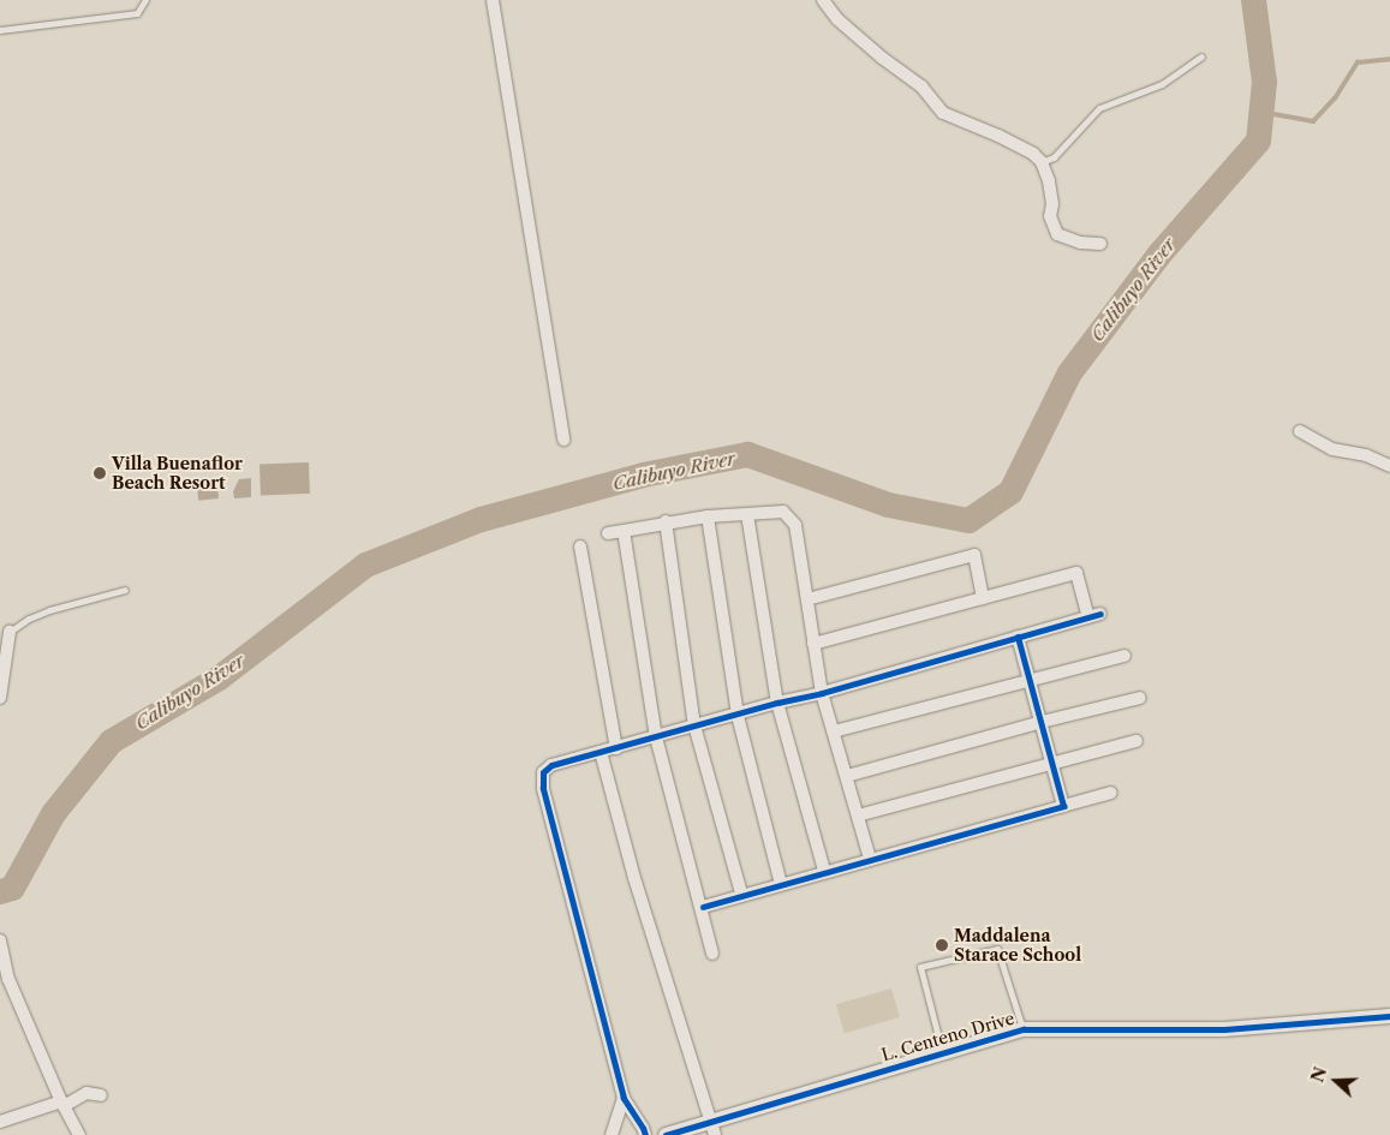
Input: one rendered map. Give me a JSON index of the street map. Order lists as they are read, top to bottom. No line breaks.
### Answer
{"streets":{"street":["L. Centeno Drive"]},"water":["Calibuyo River"],"places":["Villa Buenaflor Beach Resort","Maddalena Starace School"],"north":"left"}
